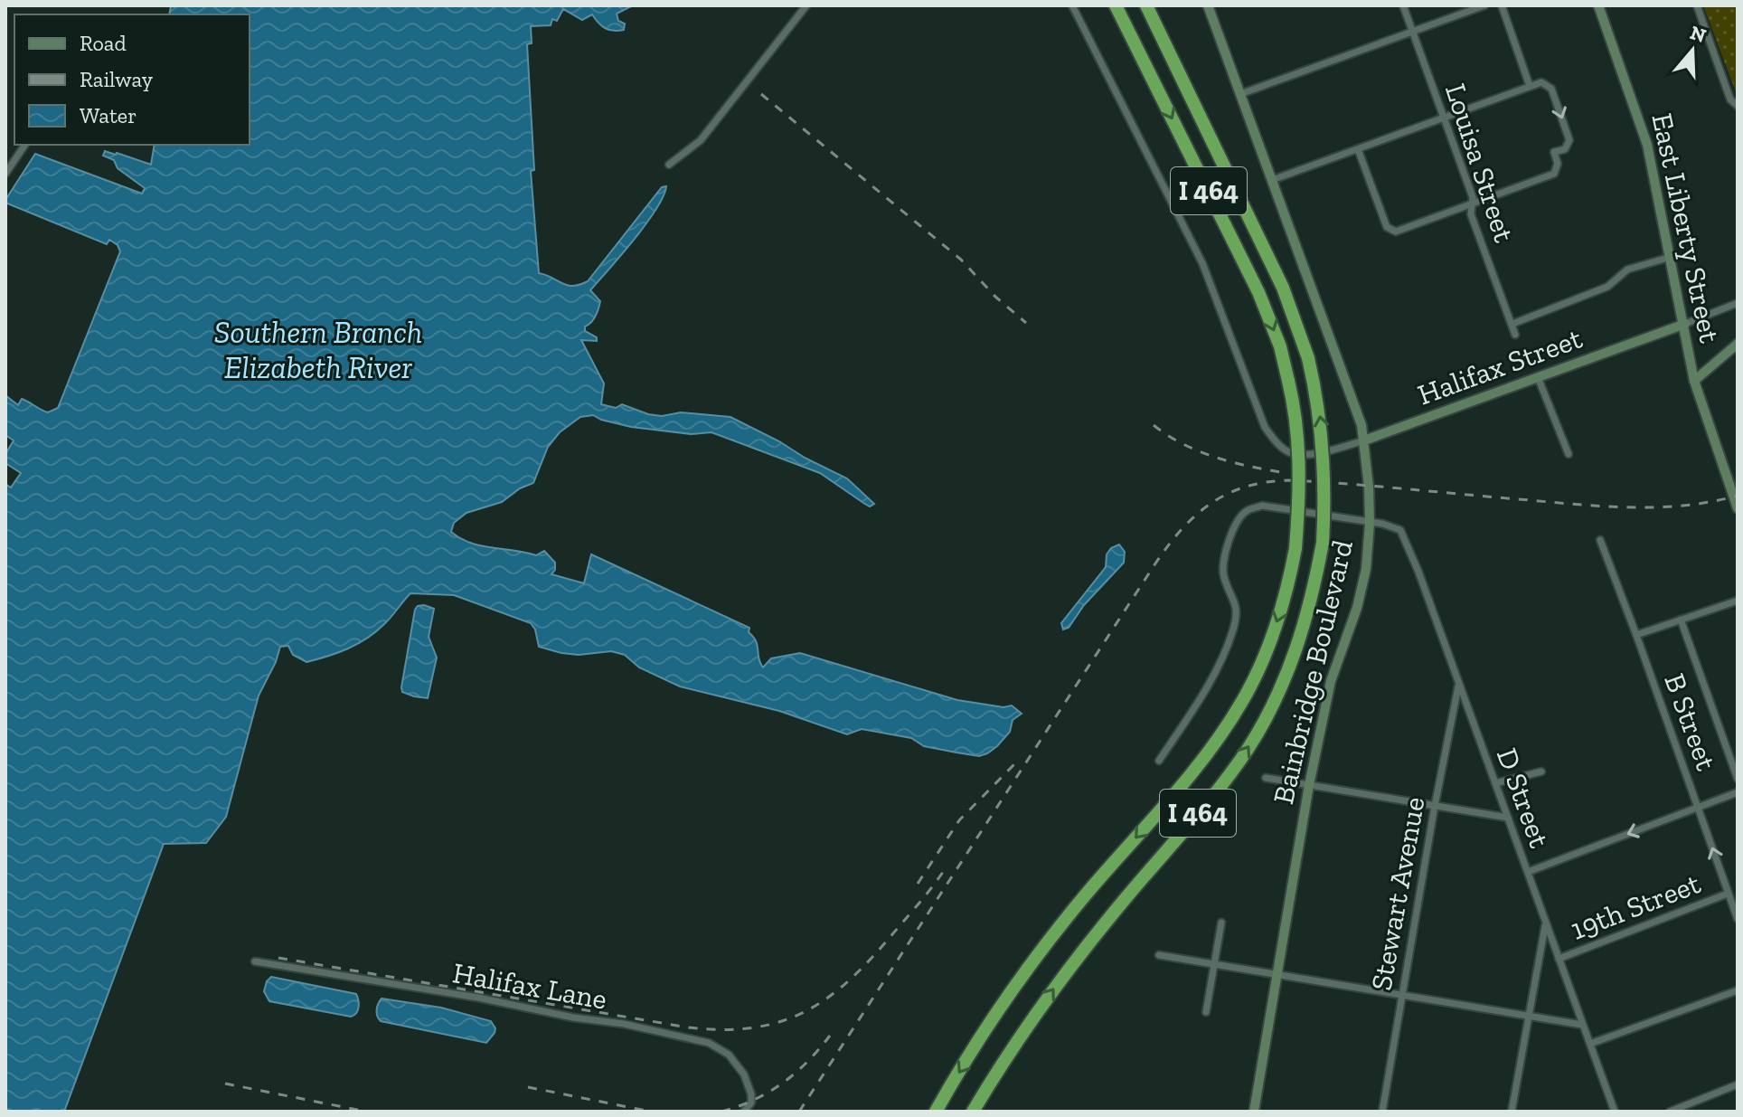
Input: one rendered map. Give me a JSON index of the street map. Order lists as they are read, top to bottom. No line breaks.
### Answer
{"streets":{"highway":["I 464"],"street":["Louisa Street","East Liberty Street","Halifax Street","Bainbridge Boulevard","B Street","D Street","Stewart Avenue","19th Street","Halifax Lane"]},"crossings":[["East Liberty Street","Halifax Street"],["Halifax Street","Bainbridge Boulevard"],["Bainbridge Boulevard","D Street"],["B Street","19th Street"],["D Street","Stewart Avenue"],["D Street","19th Street"]],"water":["Southern Branch Elizabeth River"],"legend":["Road","Railway","Water"],"north":"top"}
